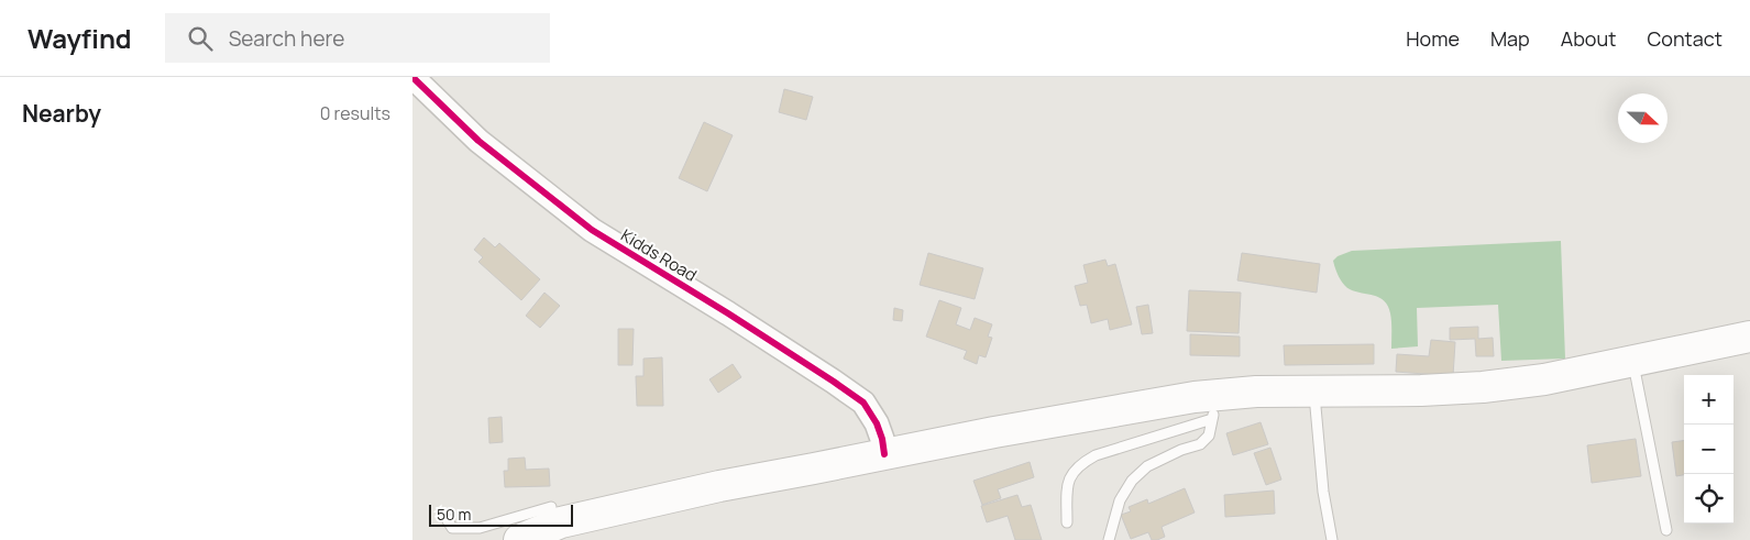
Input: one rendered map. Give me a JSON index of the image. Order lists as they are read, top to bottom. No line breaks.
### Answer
{"streets":{"street":["Kidds Road"]},"scale_bar":"50 m","north":"right","page":{"header":"Wayfind","search":"Search here","nav":["Home","Map","About","Contact"],"heading":["Nearby","0 results"],"map_buttons":["+","−"],"scale":"50 m"}}
